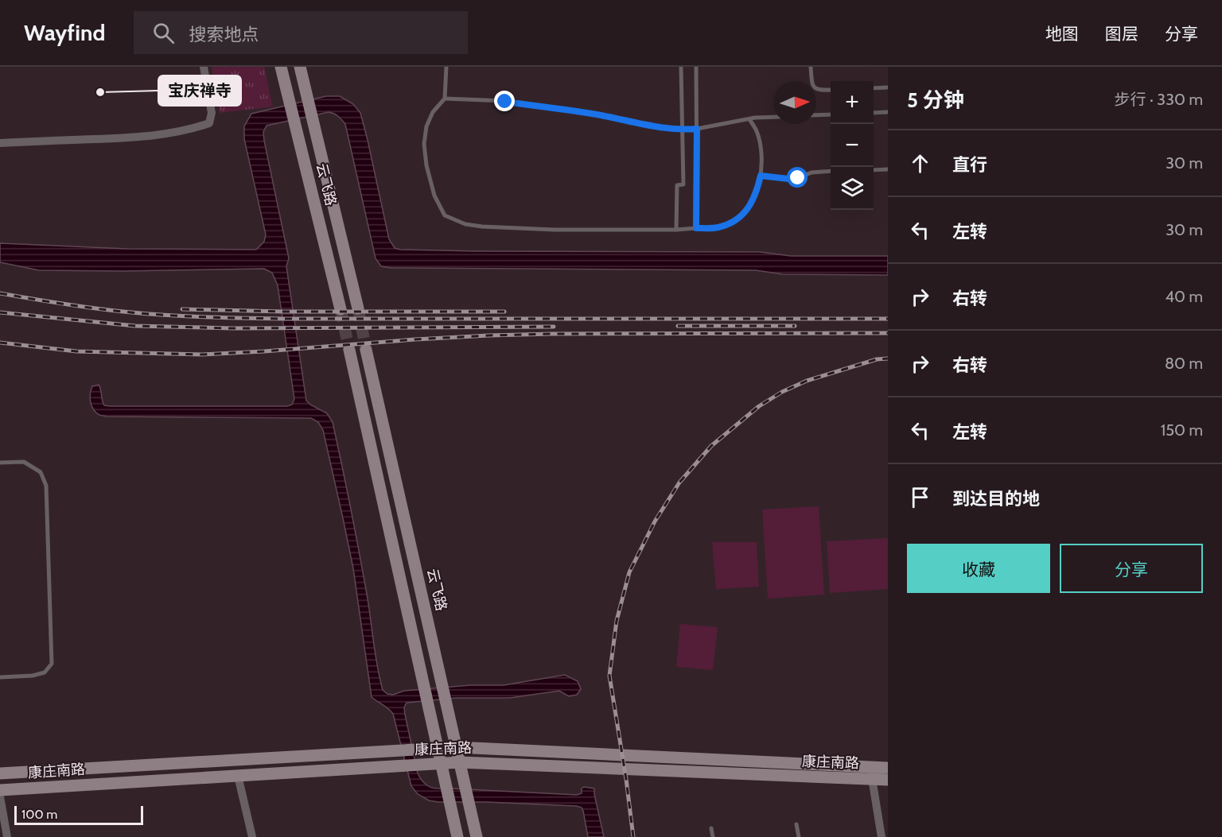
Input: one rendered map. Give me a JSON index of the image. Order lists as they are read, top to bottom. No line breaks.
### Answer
{"streets":{"main road":["云飞路","康庄南路"]},"crossings":[["云飞路","康庄南路"]],"places":["宝庆禅寺"],"scale_bar":"100 m","north":"right","page":{"header":"Wayfind","search":"搜索地点","nav":["地图","图层","分享"],"heading":["5 分钟","步行 · 330 m"],"map_buttons":["+","−"],"list":[["直行","30 m"],["左转","30 m"],["右转","40 m"],["右转","80 m"],["左转","150 m"],"到达目的地"],"buttons":["收藏","分享"],"scale":"100 m"}}
